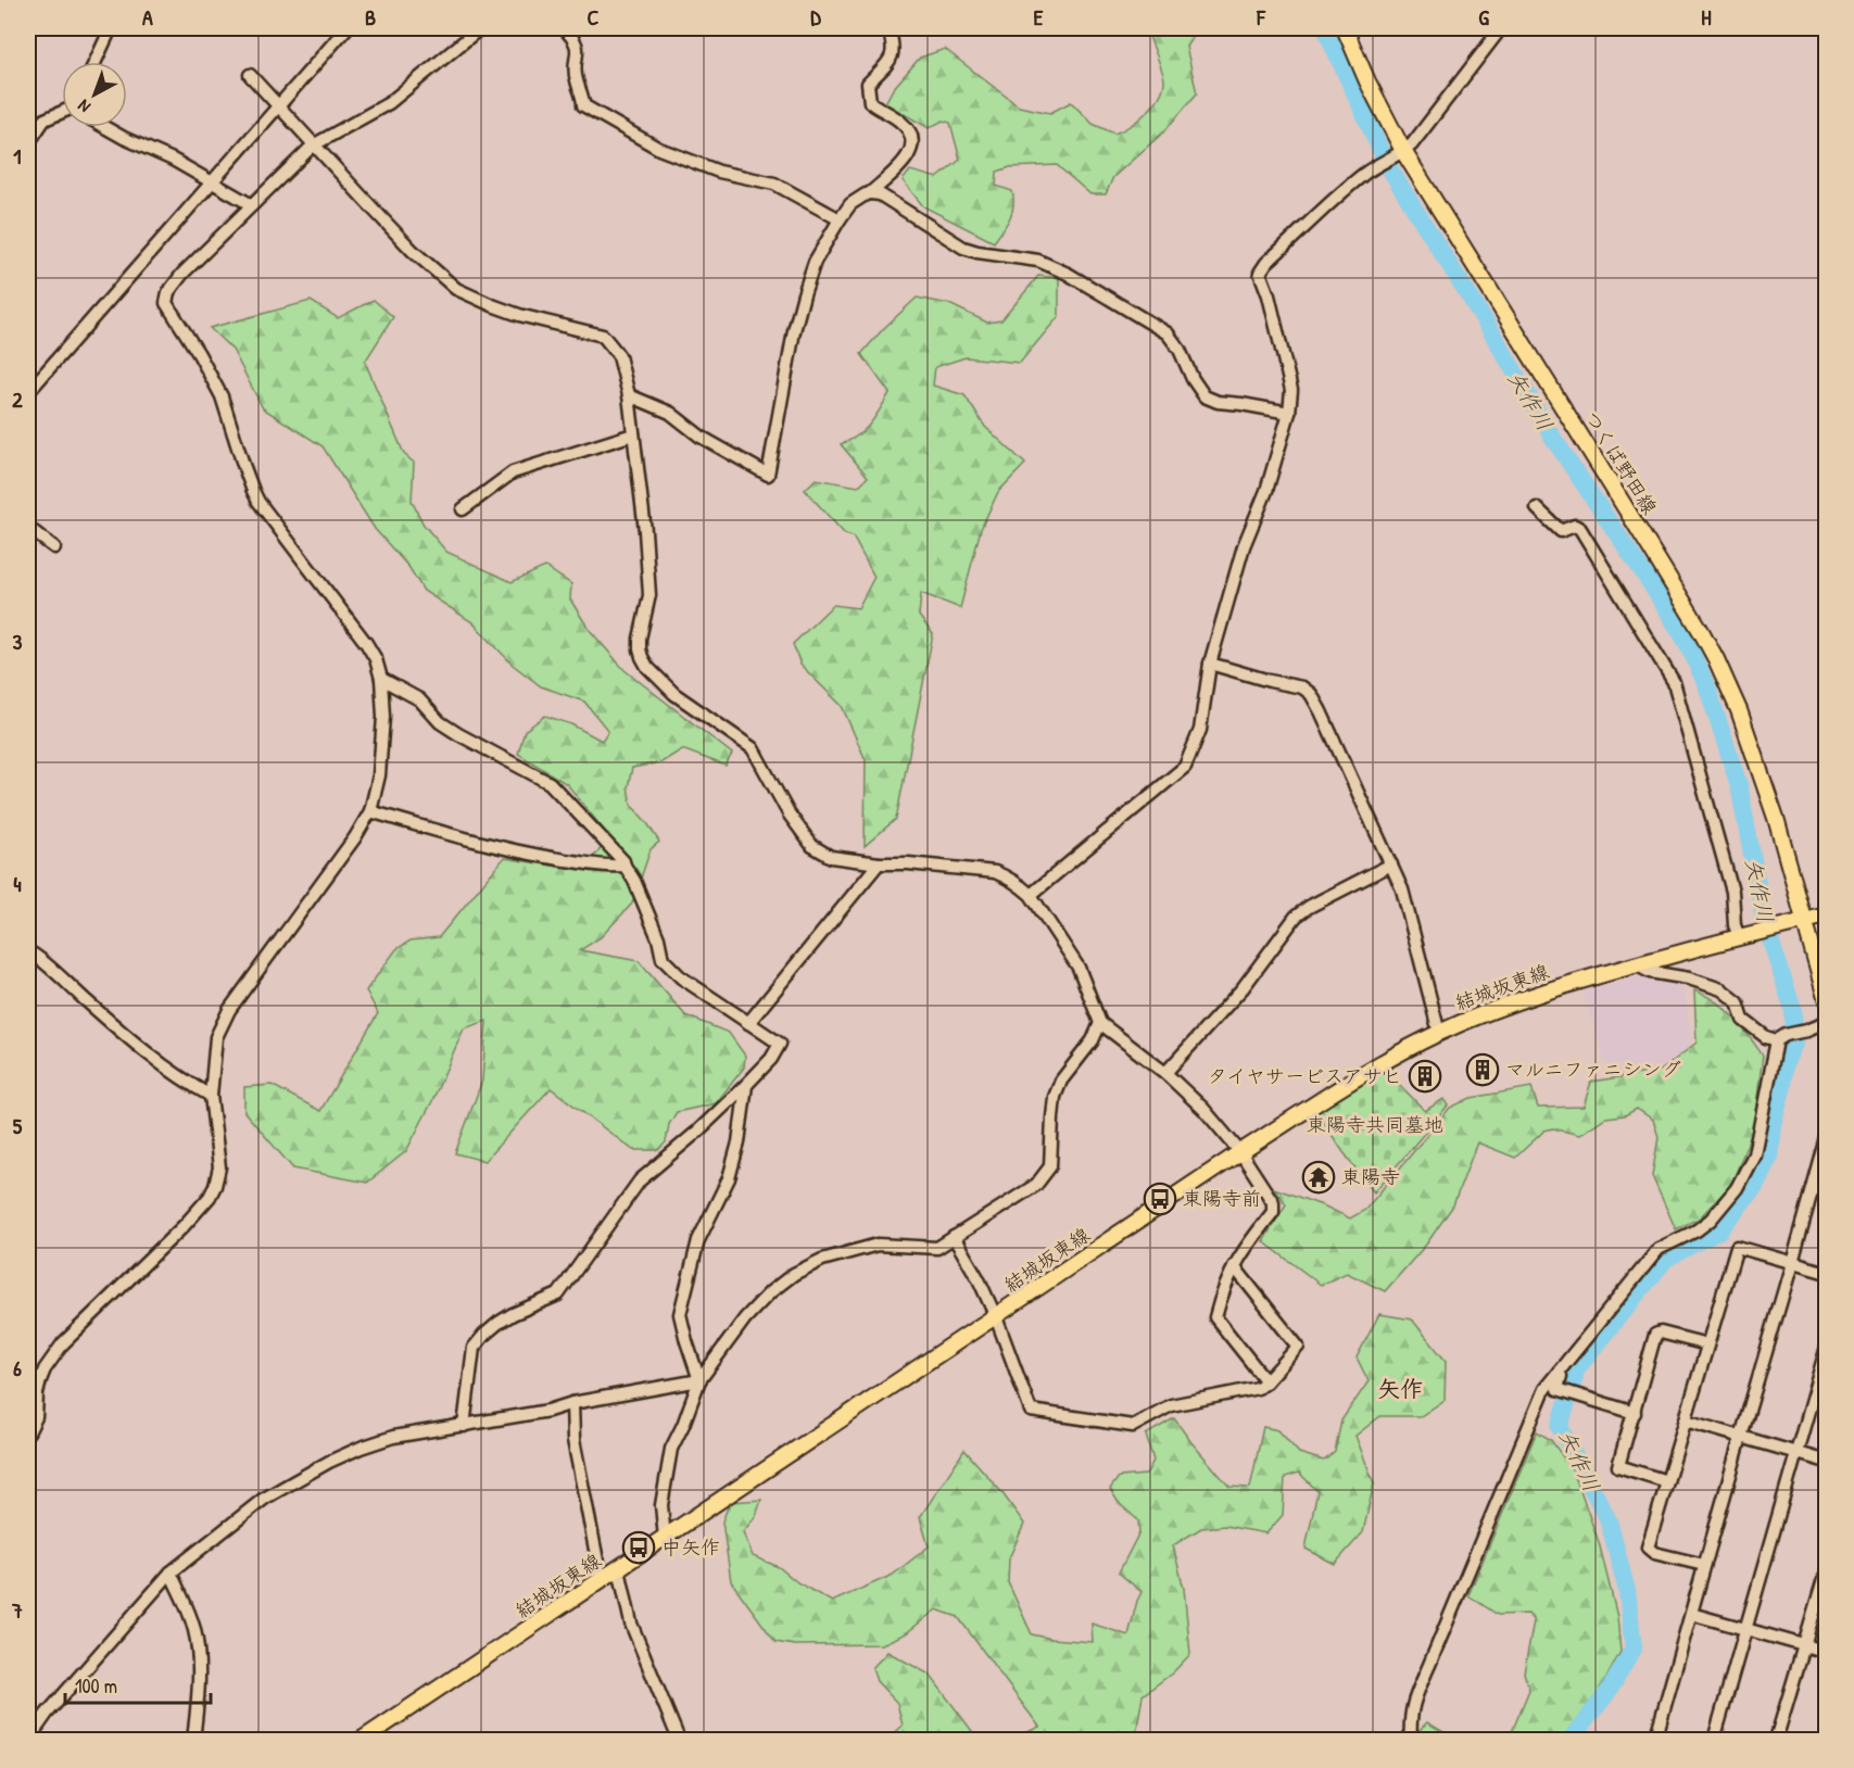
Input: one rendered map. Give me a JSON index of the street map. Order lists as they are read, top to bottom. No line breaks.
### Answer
{"streets":{"main road":["つくば野田線","結城坂東線"]},"crossings":[["つくば野田線","結城坂東線"]],"districts":["矢作"],"water":["矢作川"],"parks":["東陽寺共同墓地"],"places":{"building":["マルニファニシング","タイヤサービスアサヒ"],"temple":["東陽寺"],"bus stop":["東陽寺前","中矢作"]},"scale_bar":"100 m","north":"bottom left","grid":{"columns":["A","B","C","D","E","F","G","H"],"rows":["1","2","3","4","5","6","7"]}}
